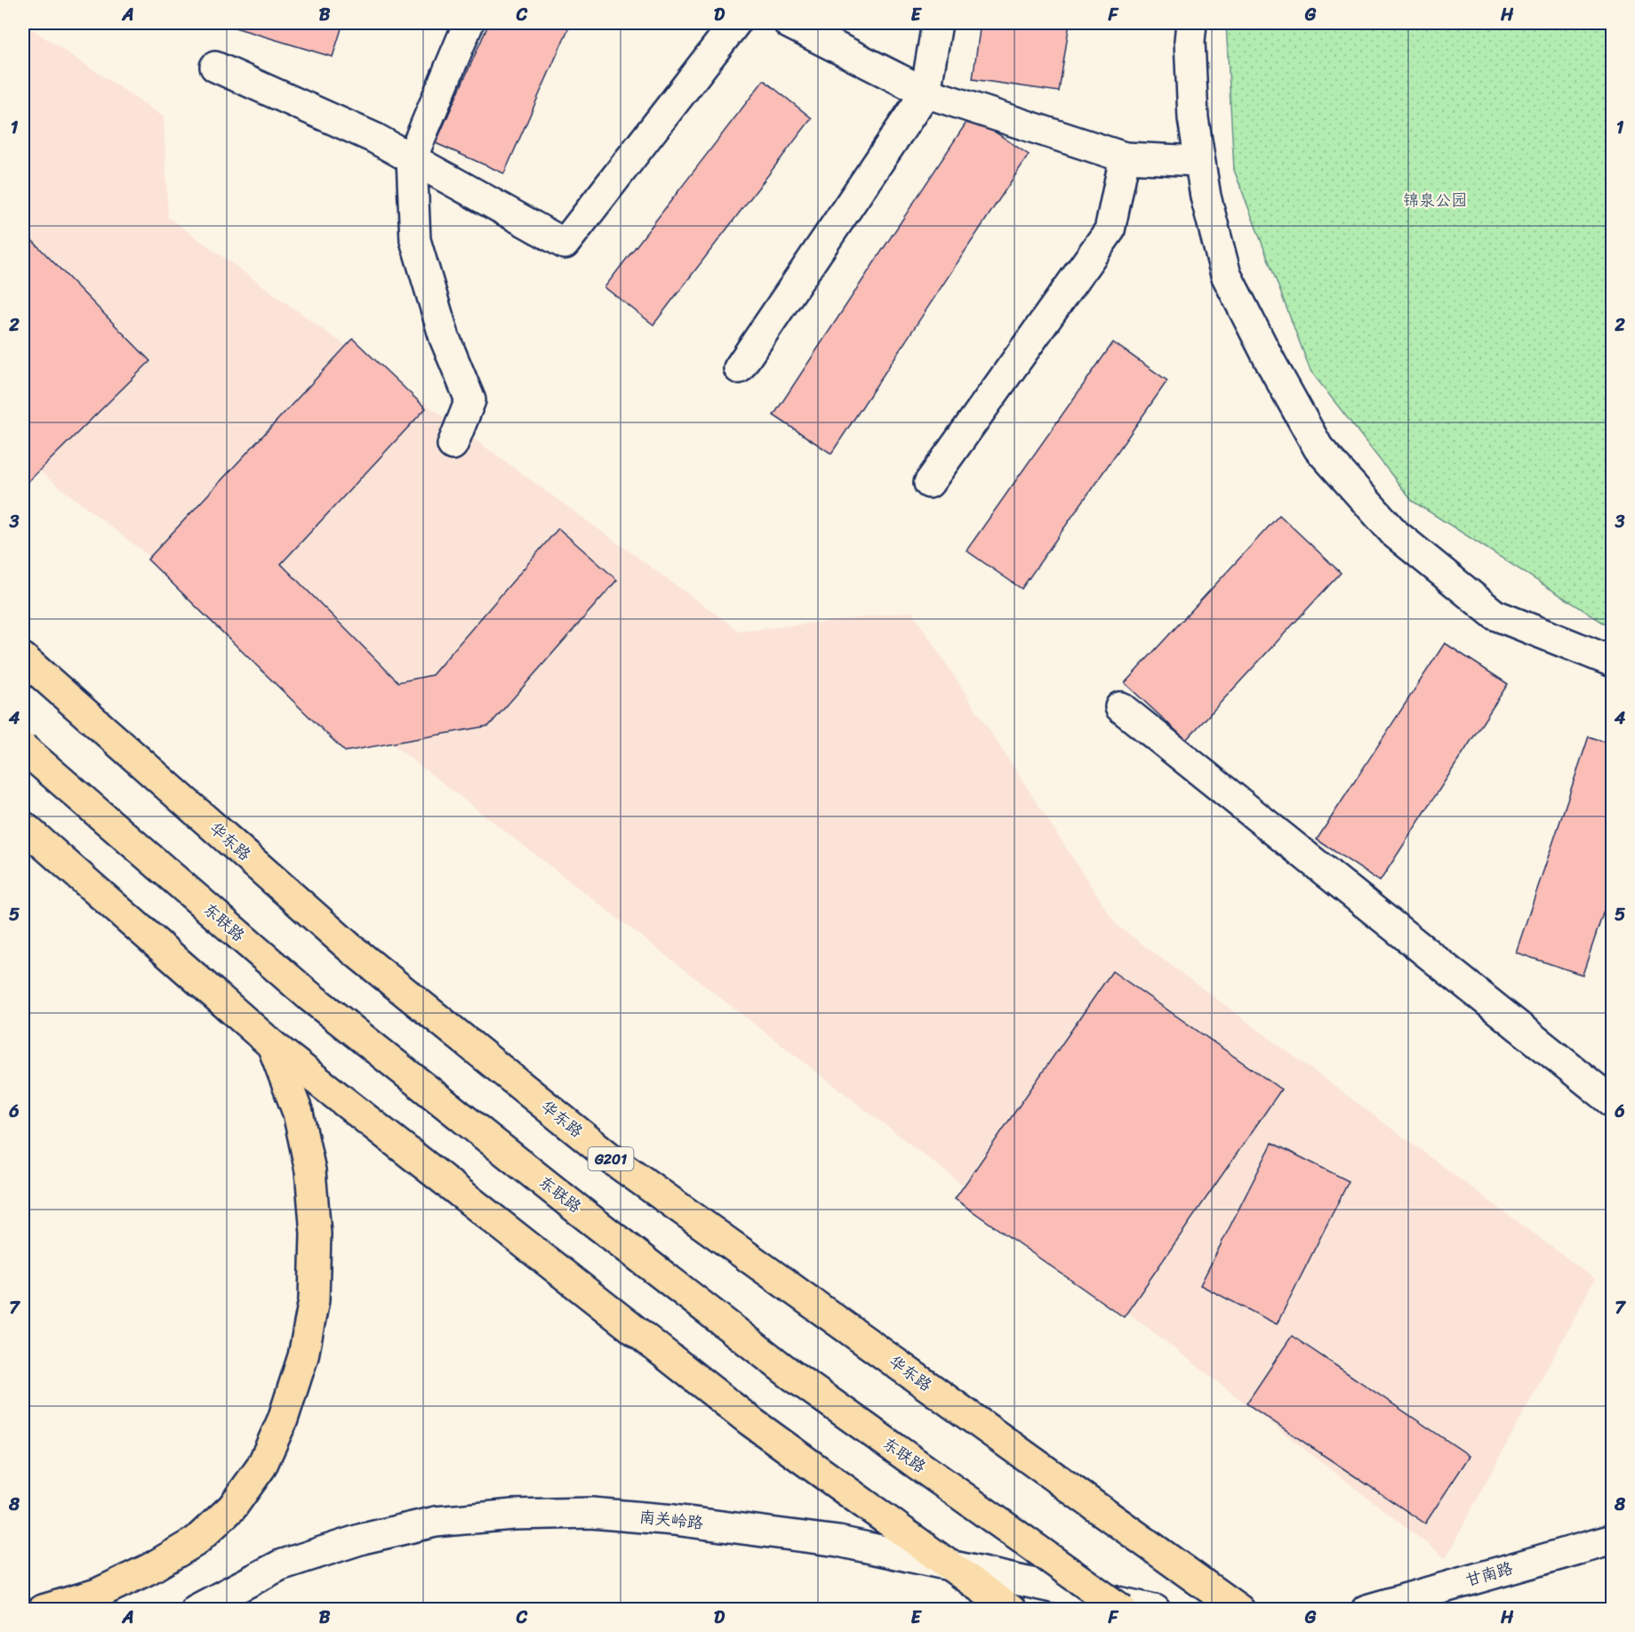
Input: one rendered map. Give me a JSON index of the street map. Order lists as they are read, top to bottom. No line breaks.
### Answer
{"streets":{"highway":["华东路","东联路","G201"],"street":["南关岭路","甘南路"]},"parks":["锦泉公园"],"grid":{"columns":["A","B","C","D","E","F","G","H"],"rows":["1","2","3","4","5","6","7","8"]}}
